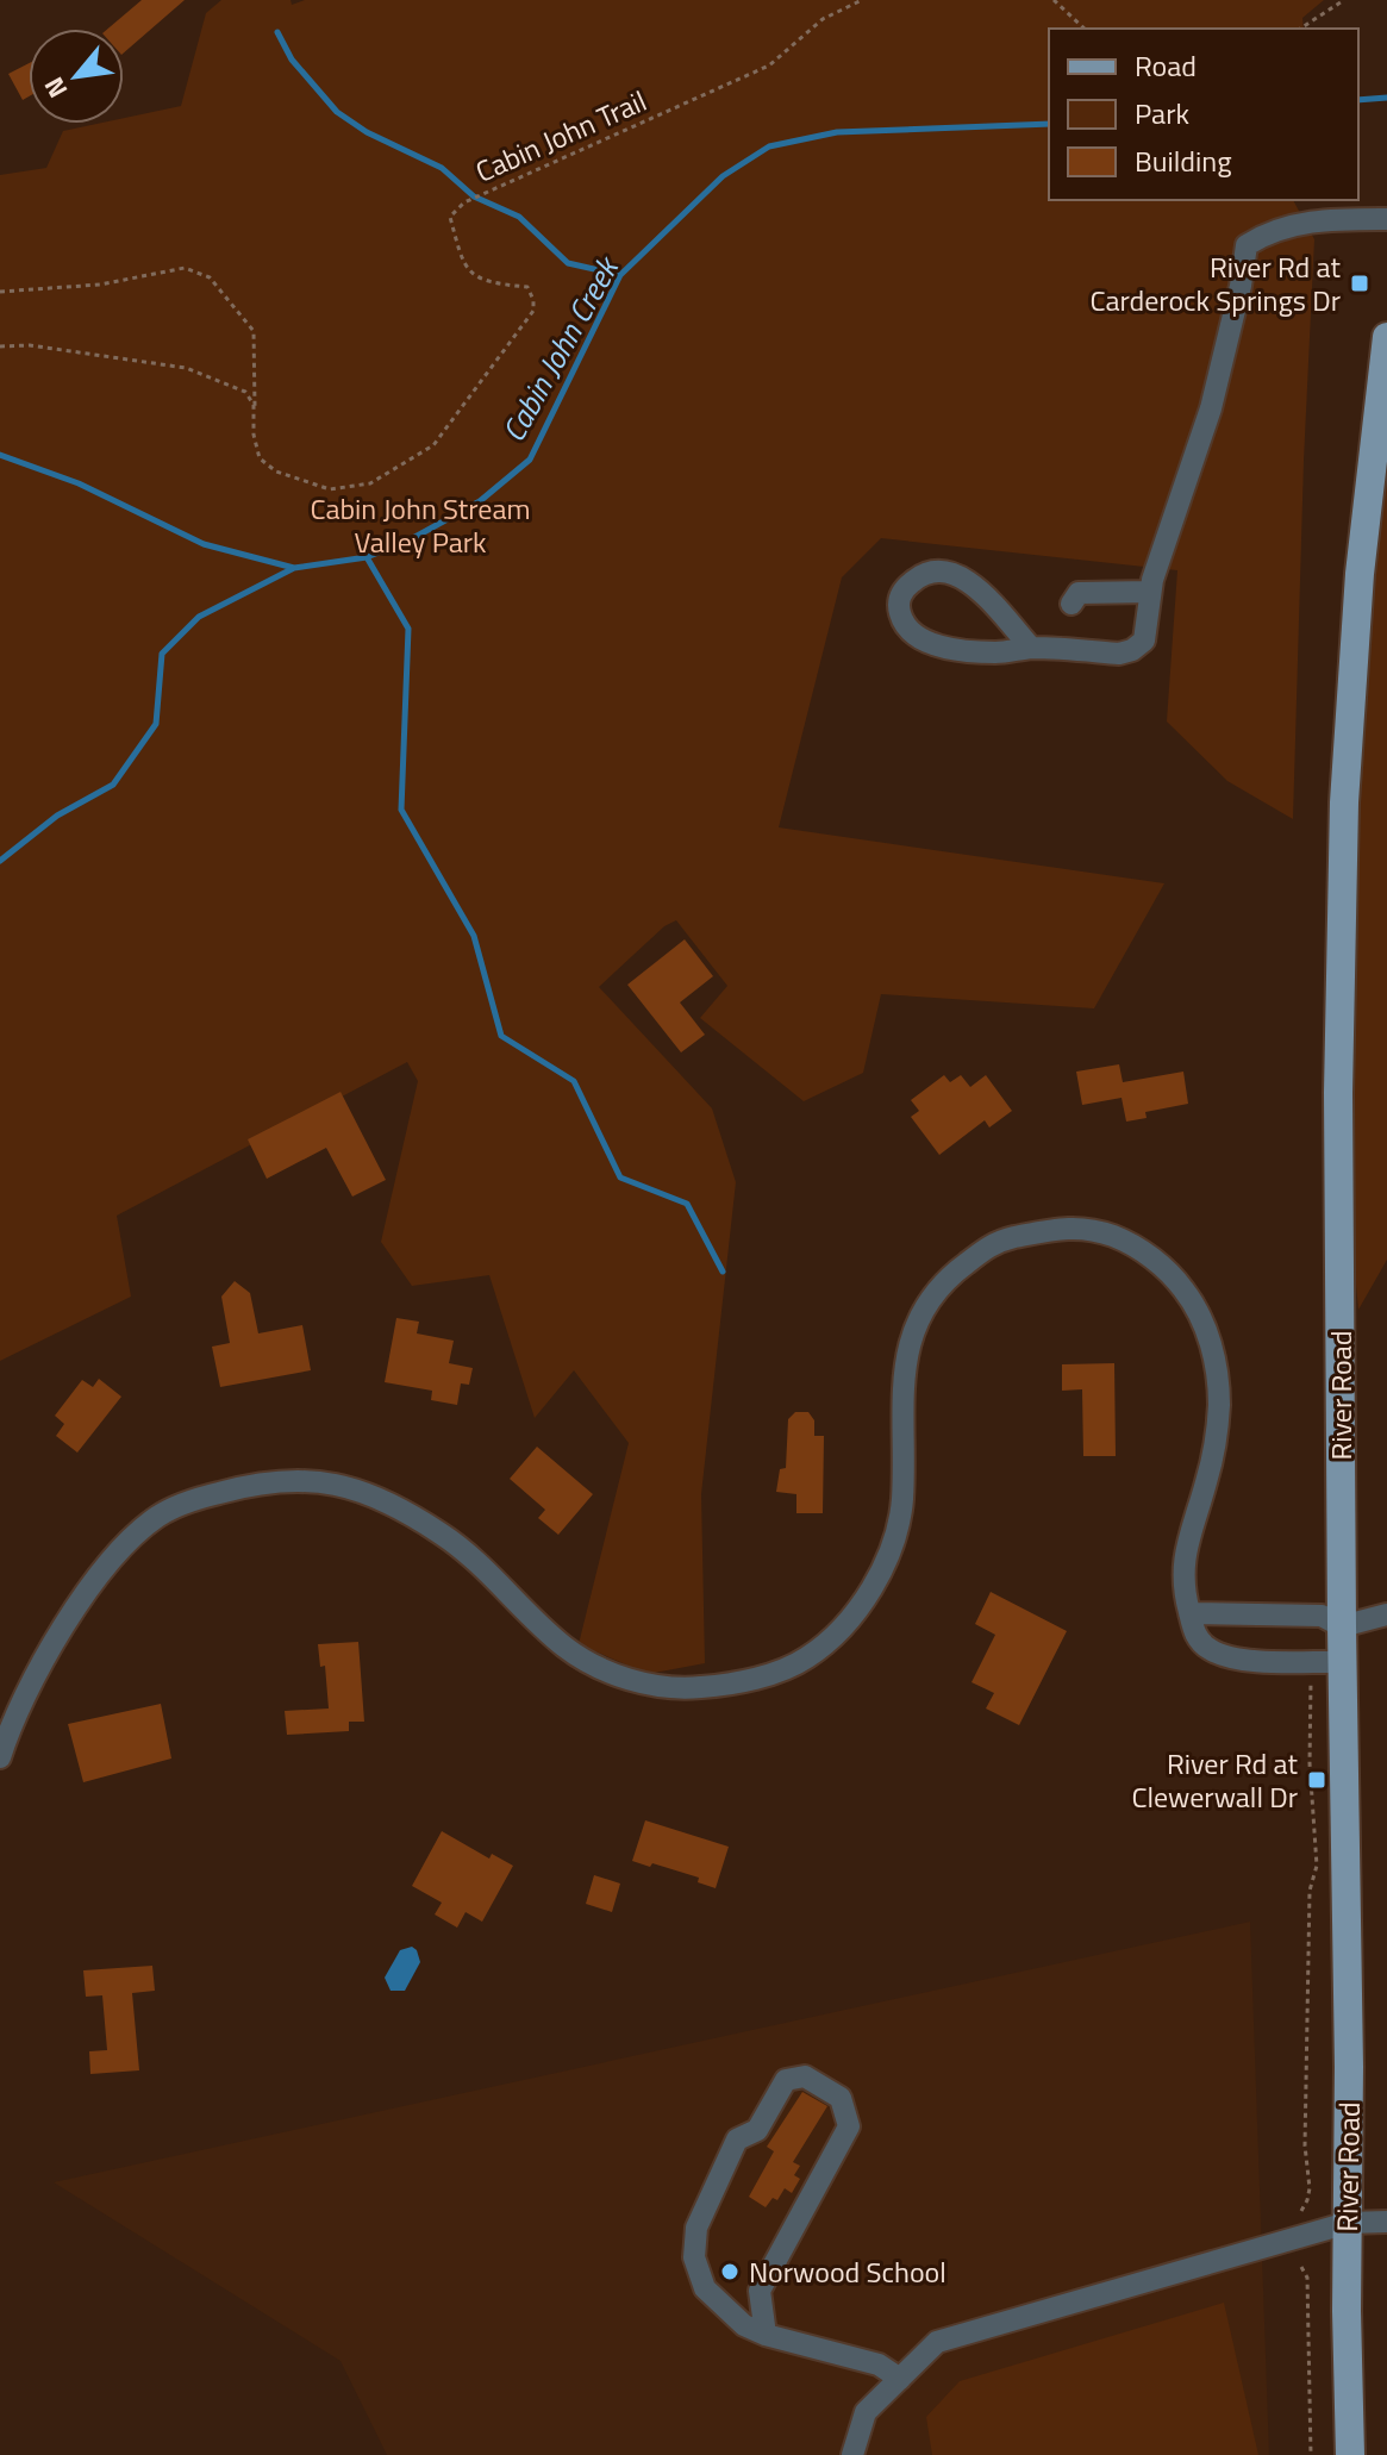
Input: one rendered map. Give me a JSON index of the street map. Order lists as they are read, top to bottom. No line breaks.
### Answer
{"streets":{"main road":["River Road"],"path":["Cabin John Trail"]},"water":["Cabin John Creek"],"parks":["Cabin John Stream Valley Park"],"places":{"transit":["River Rd at Carderock Springs Dr","River Rd at Clewerwall Dr"],"other":["Norwood School"]},"legend":["Road","Park","Building"],"north":"bottom left"}
